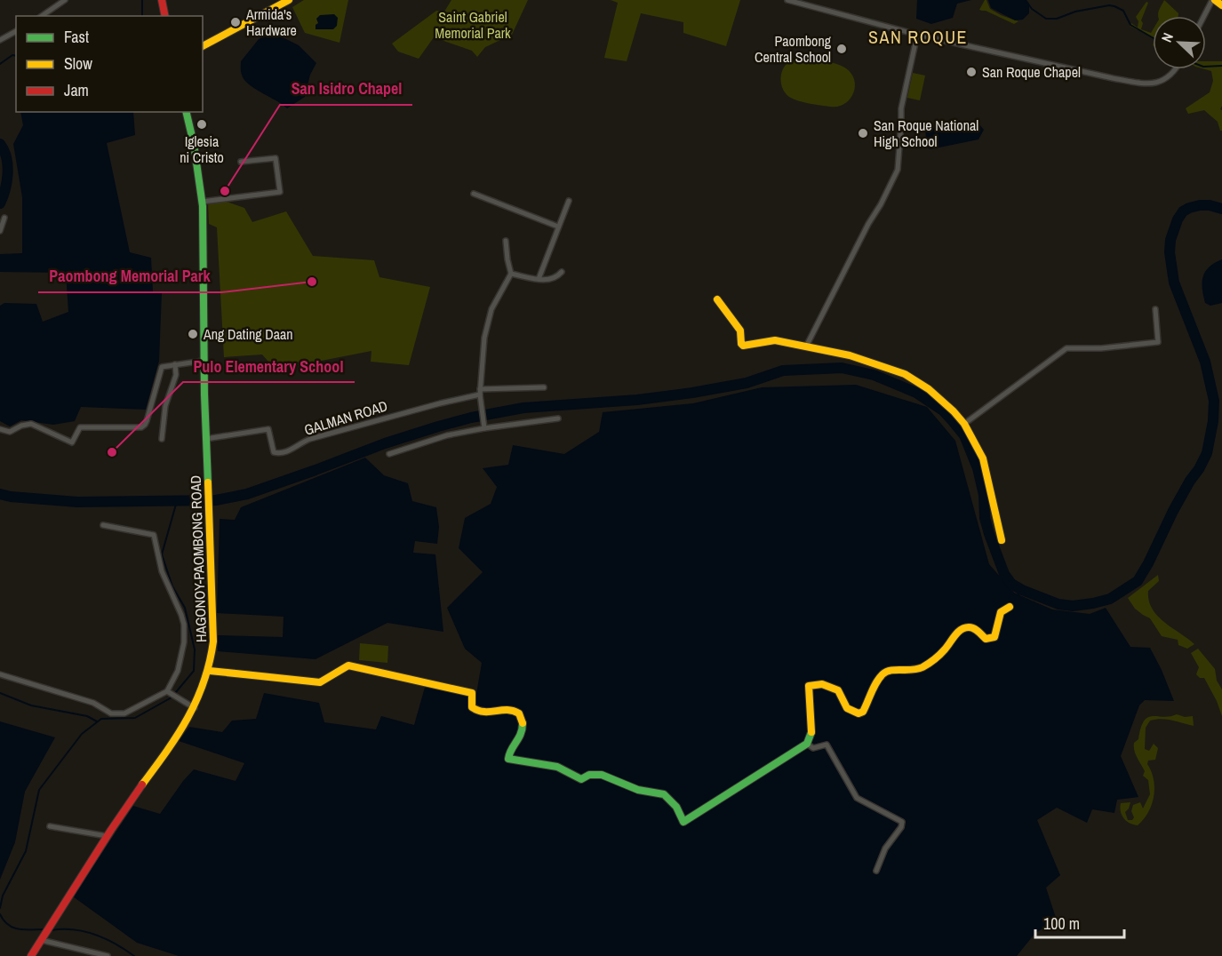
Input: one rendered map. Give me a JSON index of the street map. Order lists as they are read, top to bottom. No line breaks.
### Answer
{"streets":{"street":["GALMAN ROAD","HAGONOY-PAOMBONG ROAD"]},"crossings":[["GALMAN ROAD","HAGONOY-PAOMBONG ROAD"]],"districts":["SAN ROQUE"],"parks":["Saint Gabriel Memorial Park"],"places":["Armida's Hardware","Paombong Central School","San Roque Chapel","Iglesia ni Cristo","San Roque National High School","San Isidro Chapel","Paombong Memorial Park","Ang Dating Daan","Pulo Elementary School"],"legend":["Fast","Slow","Jam"],"scale_bar":"100 m","north":"top left"}
